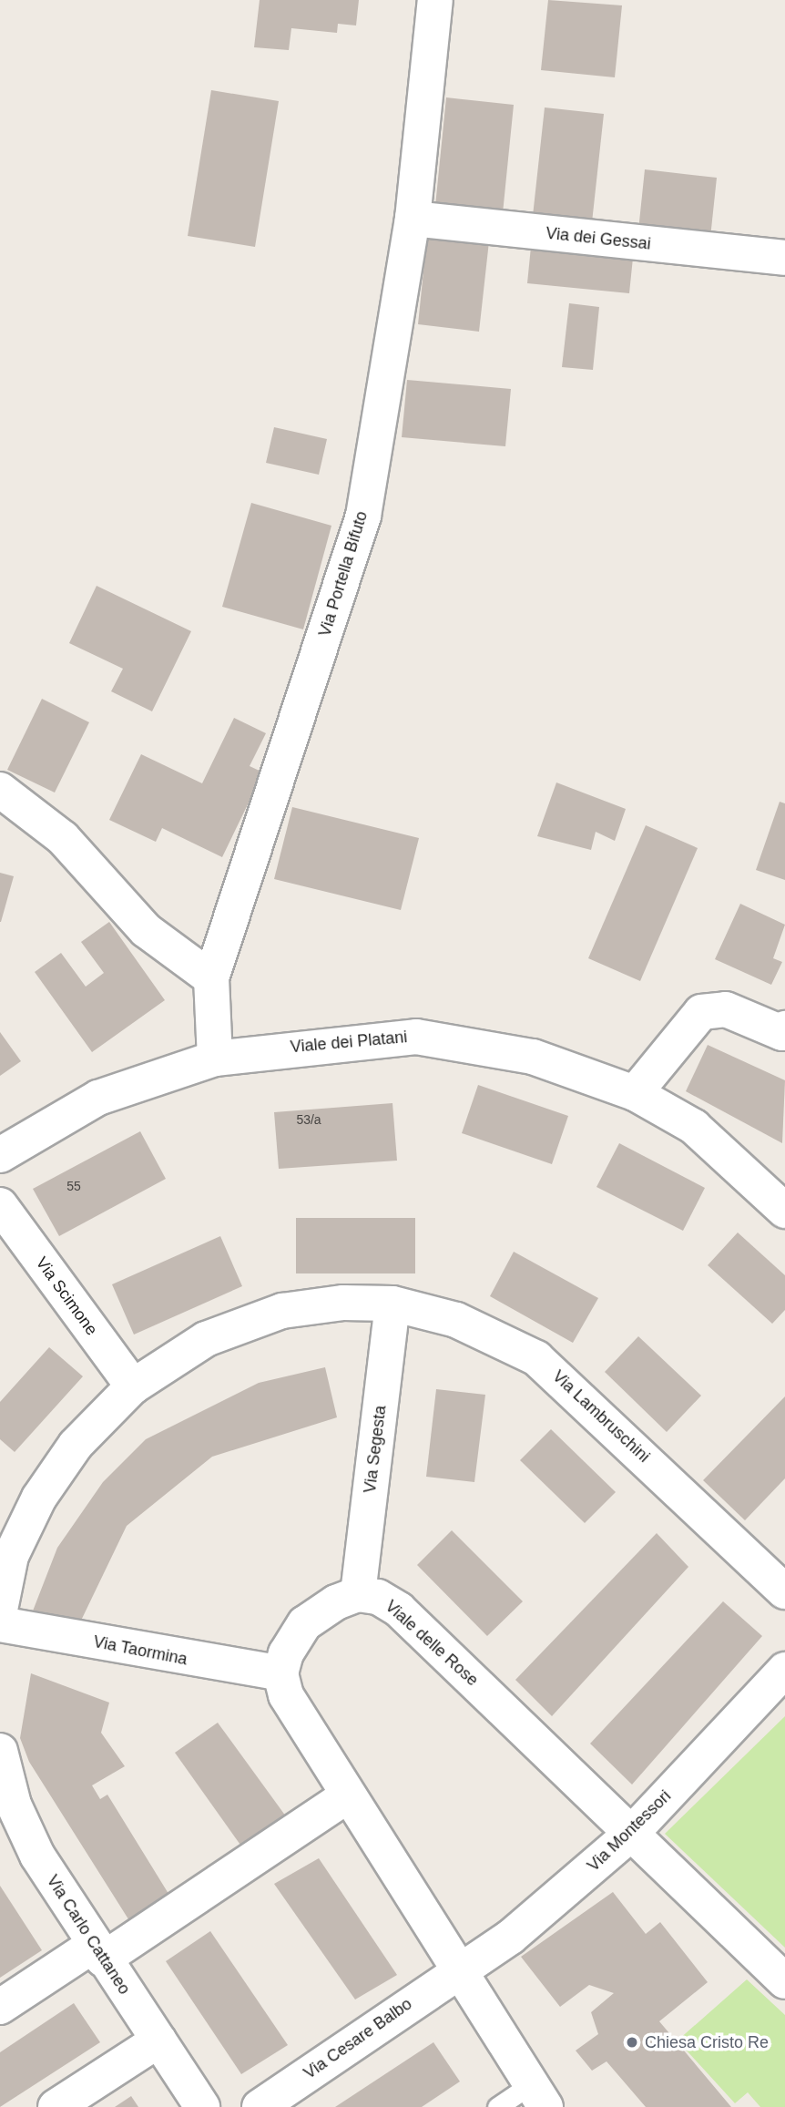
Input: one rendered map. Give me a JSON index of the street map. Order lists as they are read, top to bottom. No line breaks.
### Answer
{"streets":{"street":["Via dei Gessai","Via Portella Bifuto","Viale dei Platani","Via Scimone","Via Lambruschini","Via Segesta","Viale delle Rose","Via Taormina","Via Montessori","Via Carlo Cattaneo","Via Cesare Balbo"]},"crossings":[["Via dei Gessai","Via Portella Bifuto"],["Via Portella Bifuto","Viale dei Platani"],["Via Scimone","Via Lambruschini"],["Via Lambruschini","Via Segesta"],["Via Segesta","Viale delle Rose"],["Viale delle Rose","Via Montessori"],["Via Montessori","Via Cesare Balbo"]],"places":["Chiesa Cristo Re"],"house_numbers":["53/a","55"]}
